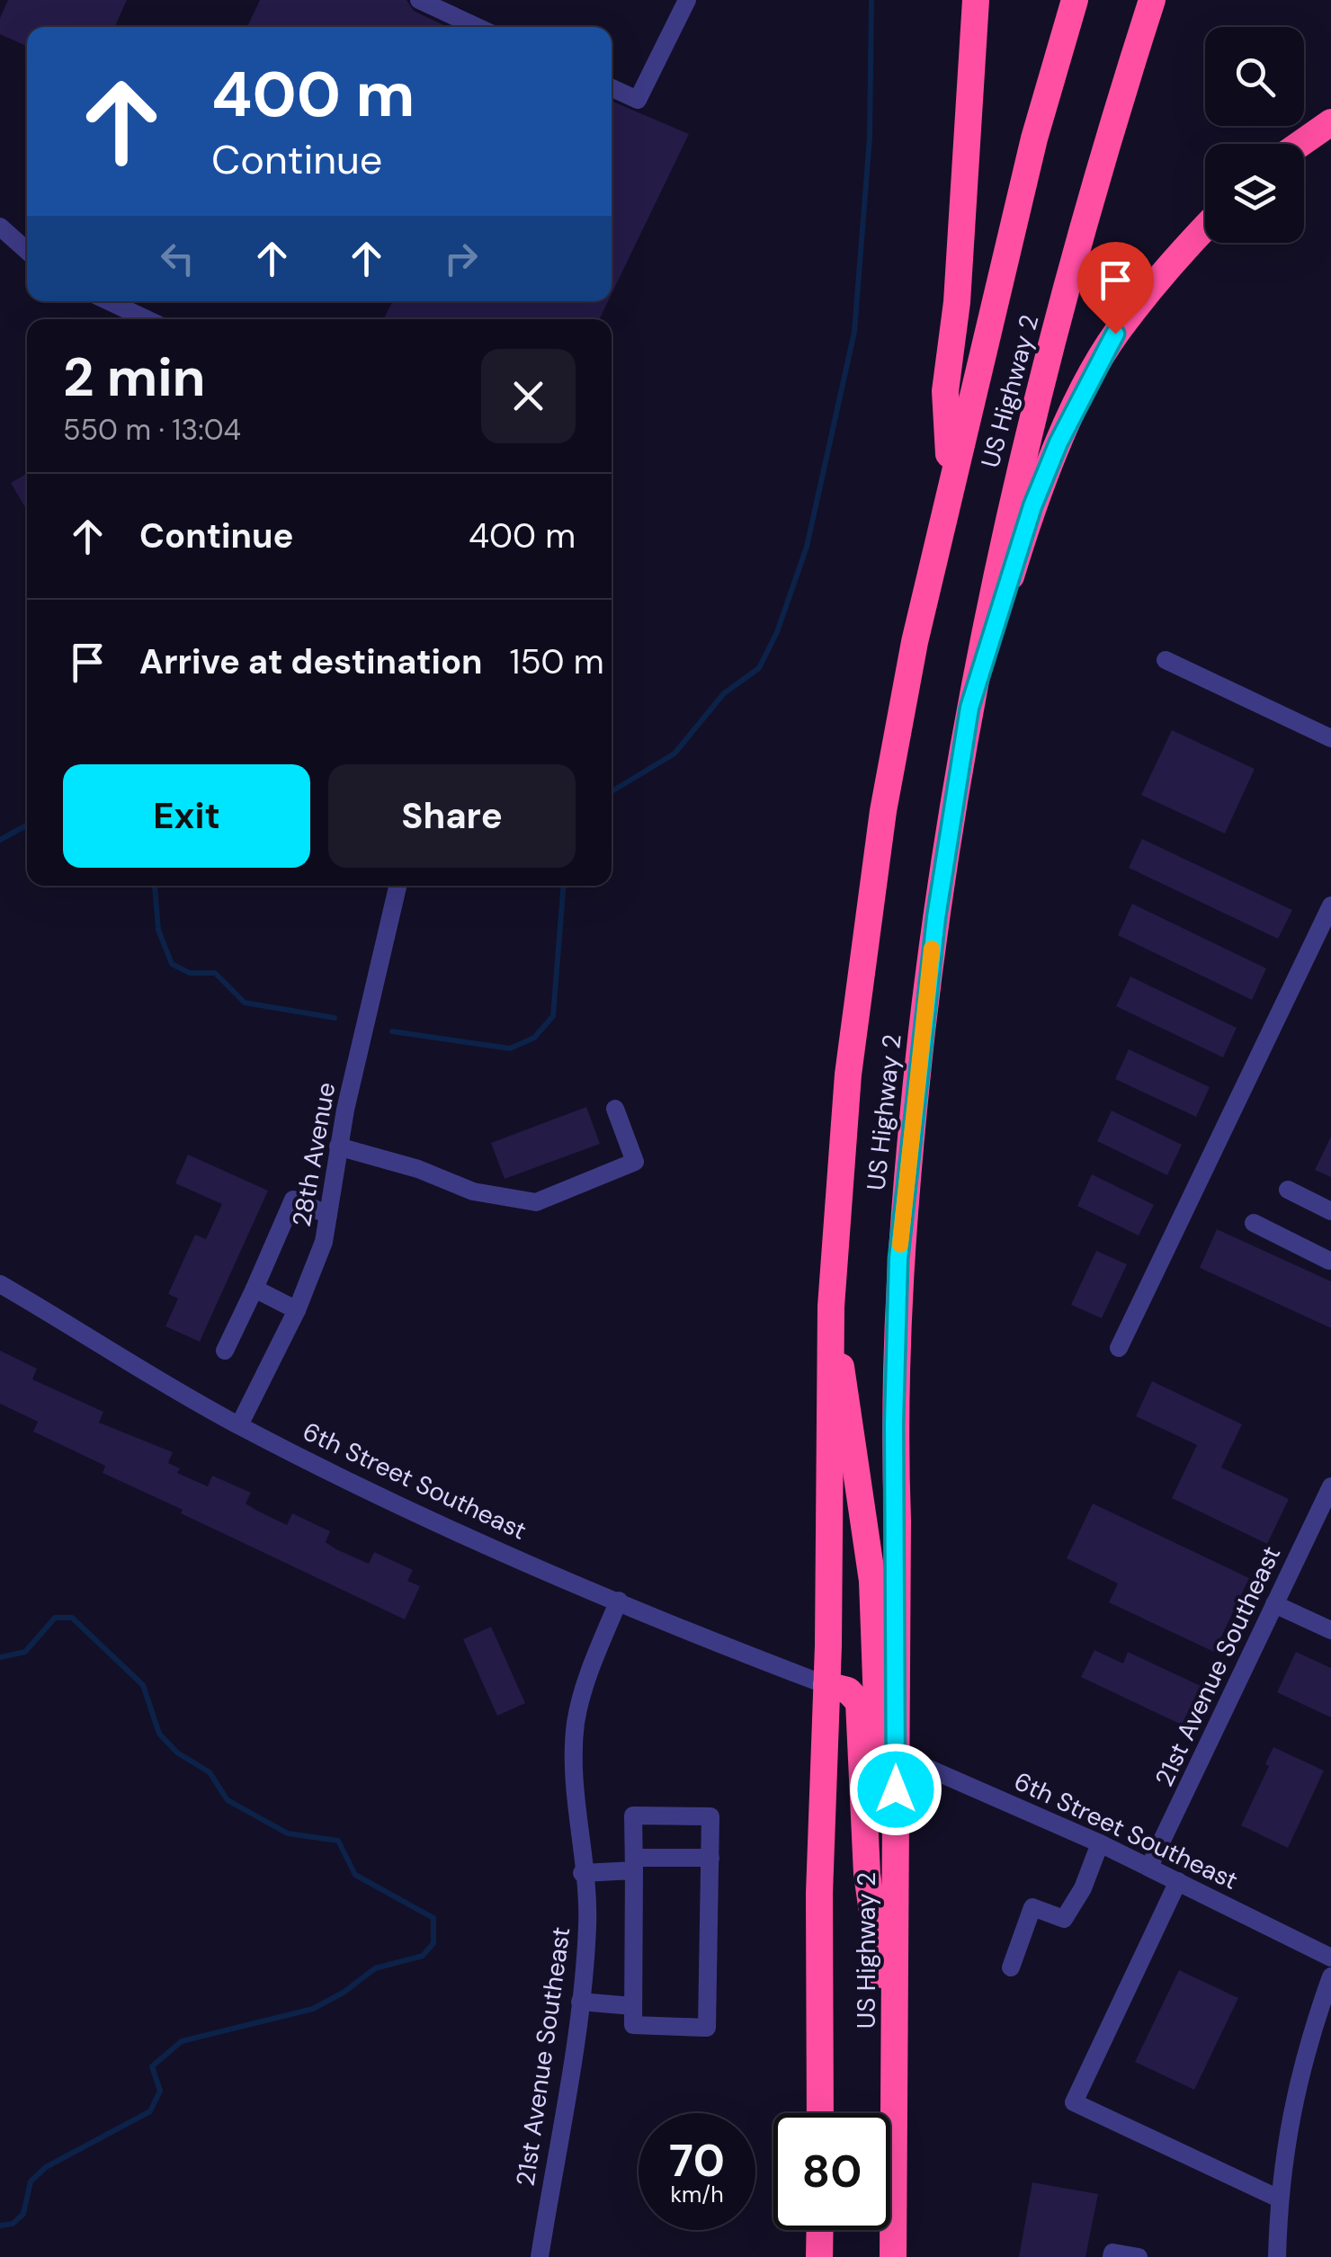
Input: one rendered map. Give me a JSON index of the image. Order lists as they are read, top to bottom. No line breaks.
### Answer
{"streets":{"highway":["US Highway 2"],"street":["28th Avenue","6th Street Southeast","21st Avenue Southeast"]},"crossings":[["US Highway 2","6th Street Southeast"],["28th Avenue","6th Street Southeast"],["6th Street Southeast","21st Avenue Southeast"]],"page":{"turn":["400 m","Continue"],"heading":["2 min","550 m · 13:04"],"list":[{"name":"Continue","value":"400 m"},{"name":"Arrive at destination","value":"150 m"}],"buttons":["Exit","Share"],"speed":"70 km/h","limit":"80"}}
